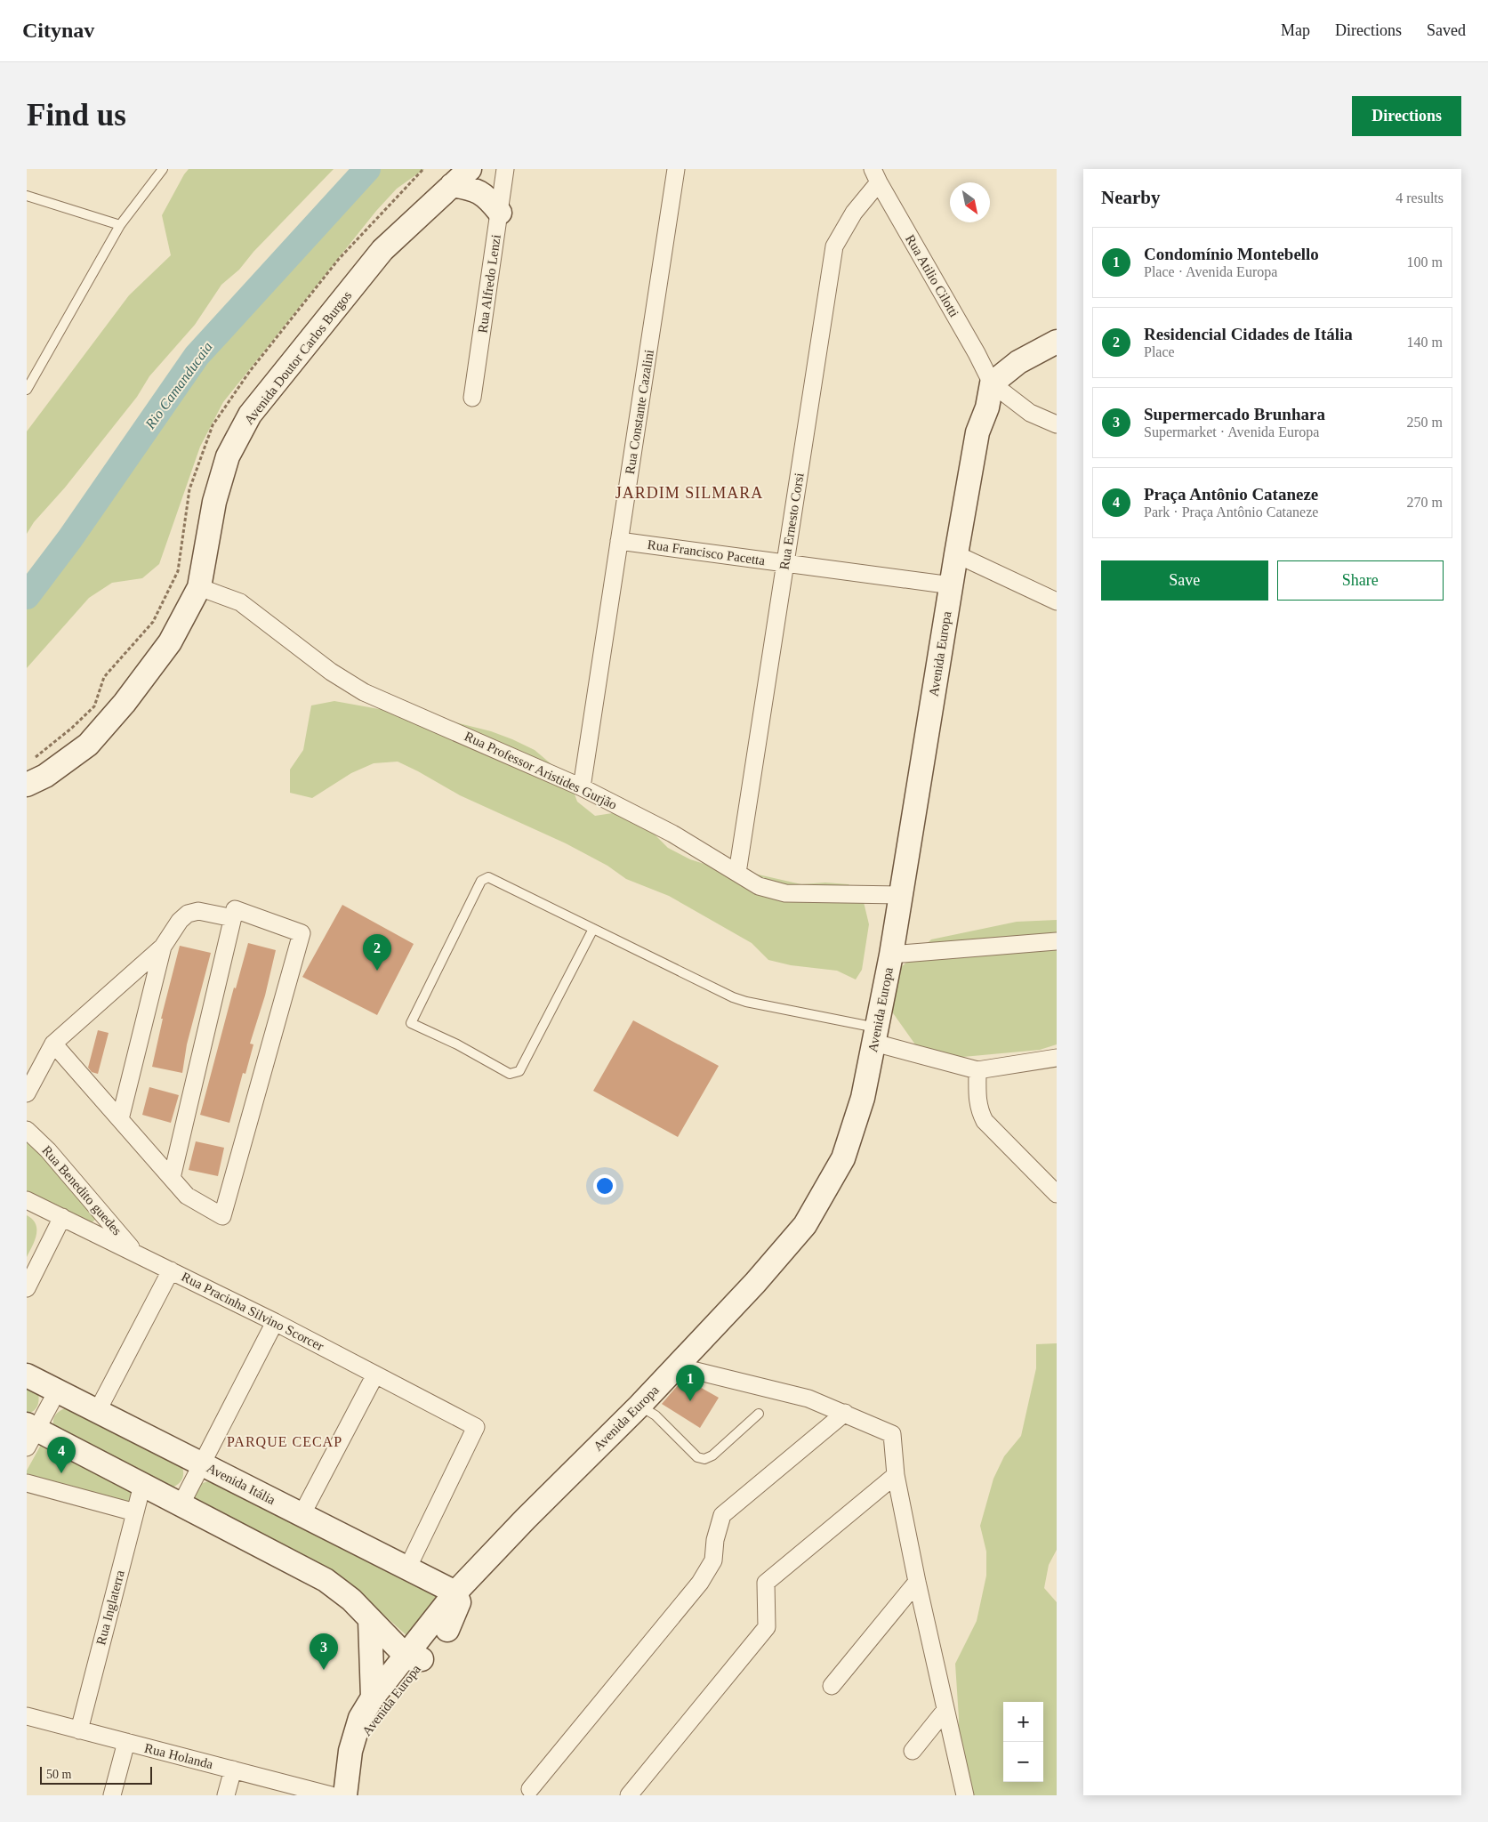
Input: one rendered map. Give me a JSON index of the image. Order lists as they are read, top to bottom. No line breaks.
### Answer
{"streets":{"street":["Rua Atilio Cilotti","Rua Alfredo Lenzi","Avenida Doutor Carlos Burgos","Rua Constante Cazalini","Rua Ernesto Corsi","Rua Francisco Pacetta","Avenida Europa","Rua Professor Aristides Gurjão","Rua Benedito guedes","Rua Pracinha Silvino Scorcer","Avenida Itália","Rua Inglaterra","Rua Holanda"]},"crossings":[["Rua Atilio Cilotti","Rua Ernesto Corsi"],["Rua Atilio Cilotti","Avenida Europa"],["Avenida Doutor Carlos Burgos","Rua Professor Aristides Gurjão"],["Rua Constante Cazalini","Rua Francisco Pacetta"],["Rua Constante Cazalini","Rua Professor Aristides Gurjão"],["Rua Ernesto Corsi","Rua Francisco Pacetta"],["Rua Ernesto Corsi","Rua Professor Aristides Gurjão"],["Rua Francisco Pacetta","Avenida Europa"],["Avenida Europa","Rua Professor Aristides Gurjão"],["Avenida Europa","Avenida Itália"],["Rua Benedito guedes","Rua Pracinha Silvino Scorcer"],["Rua Pracinha Silvino Scorcer","Avenida Itália"],["Rua Inglaterra","Rua Holanda"]],"districts":["JARDIM SILMARA","PARQUE CECAP"],"water":["Rio Camanducaia"],"scale_bar":"50 m","north":"bottom right","page":{"header":"Citynav","nav":["Map","Directions","Saved"],"buttons":["Directions",["Save","Share"]],"title":"Find us","heading":["Nearby","4 results"],"list":[{"mark":"1","name":"Condomínio Montebello","note":"Place · Avenida Europa","value":"100 m"},{"mark":"2","name":"Residencial Cidades de Itália","note":"Place","value":"140 m"},{"mark":"3","name":"Supermercado Brunhara","note":"Supermarket · Avenida Europa","value":"250 m"},{"mark":"4","name":"Praça Antônio Cataneze","note":"Park · Praça Antônio Cataneze","value":"270 m"}],"pins":["2","1","4","3"],"map_buttons":["+","−"],"scale":"50 m"}}
